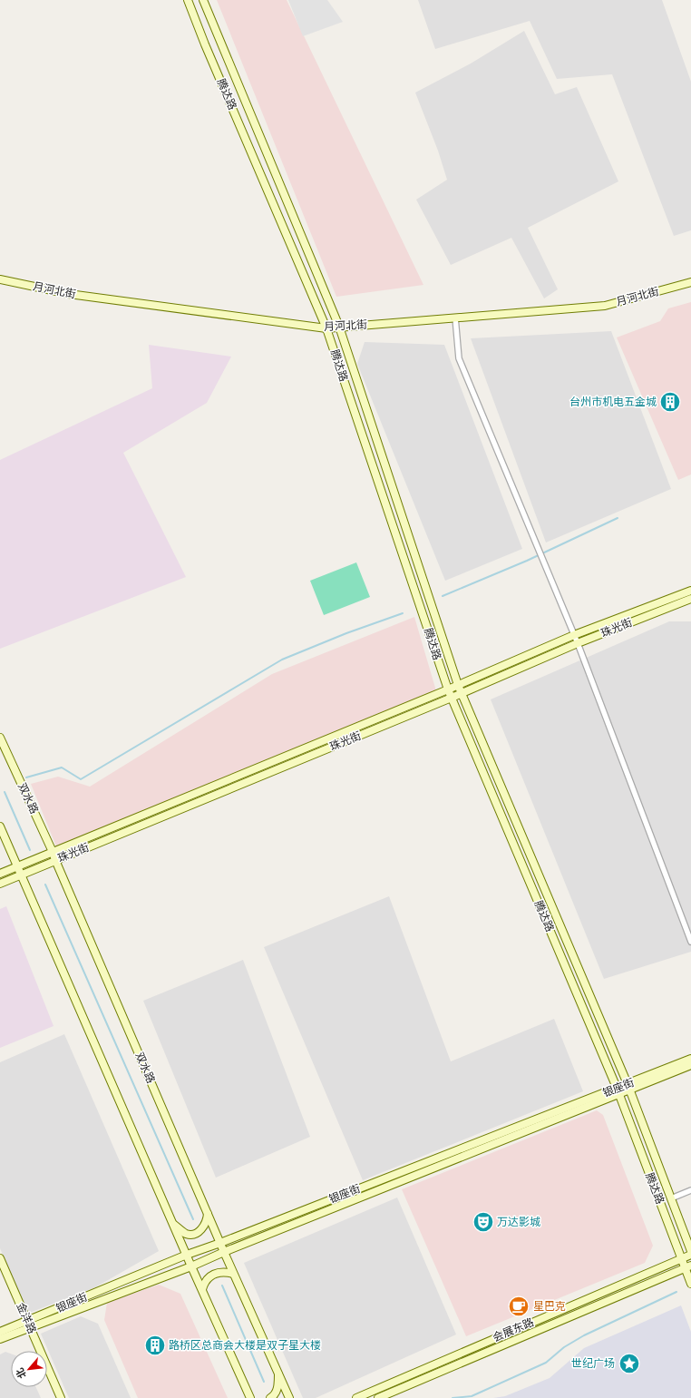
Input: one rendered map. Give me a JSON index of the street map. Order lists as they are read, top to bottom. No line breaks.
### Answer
{"streets":{"main road":["腾达路","月河北街","珠光街","双水路","银座街","金洋路","会展东路"]},"crossings":[["腾达路","月河北街"],["腾达路","珠光街"],["腾达路","银座街"],["腾达路","会展东路"],["珠光街","双水路"],["双水路","银座街"],["银座街","金洋路"]],"places":{"building":["台州市机电五金城","路桥区总商会大楼是双子星大楼"],"theatre":["万达影城"],"cafe":["星巴克"],"place":["世纪广场"]},"north":"bottom left"}
